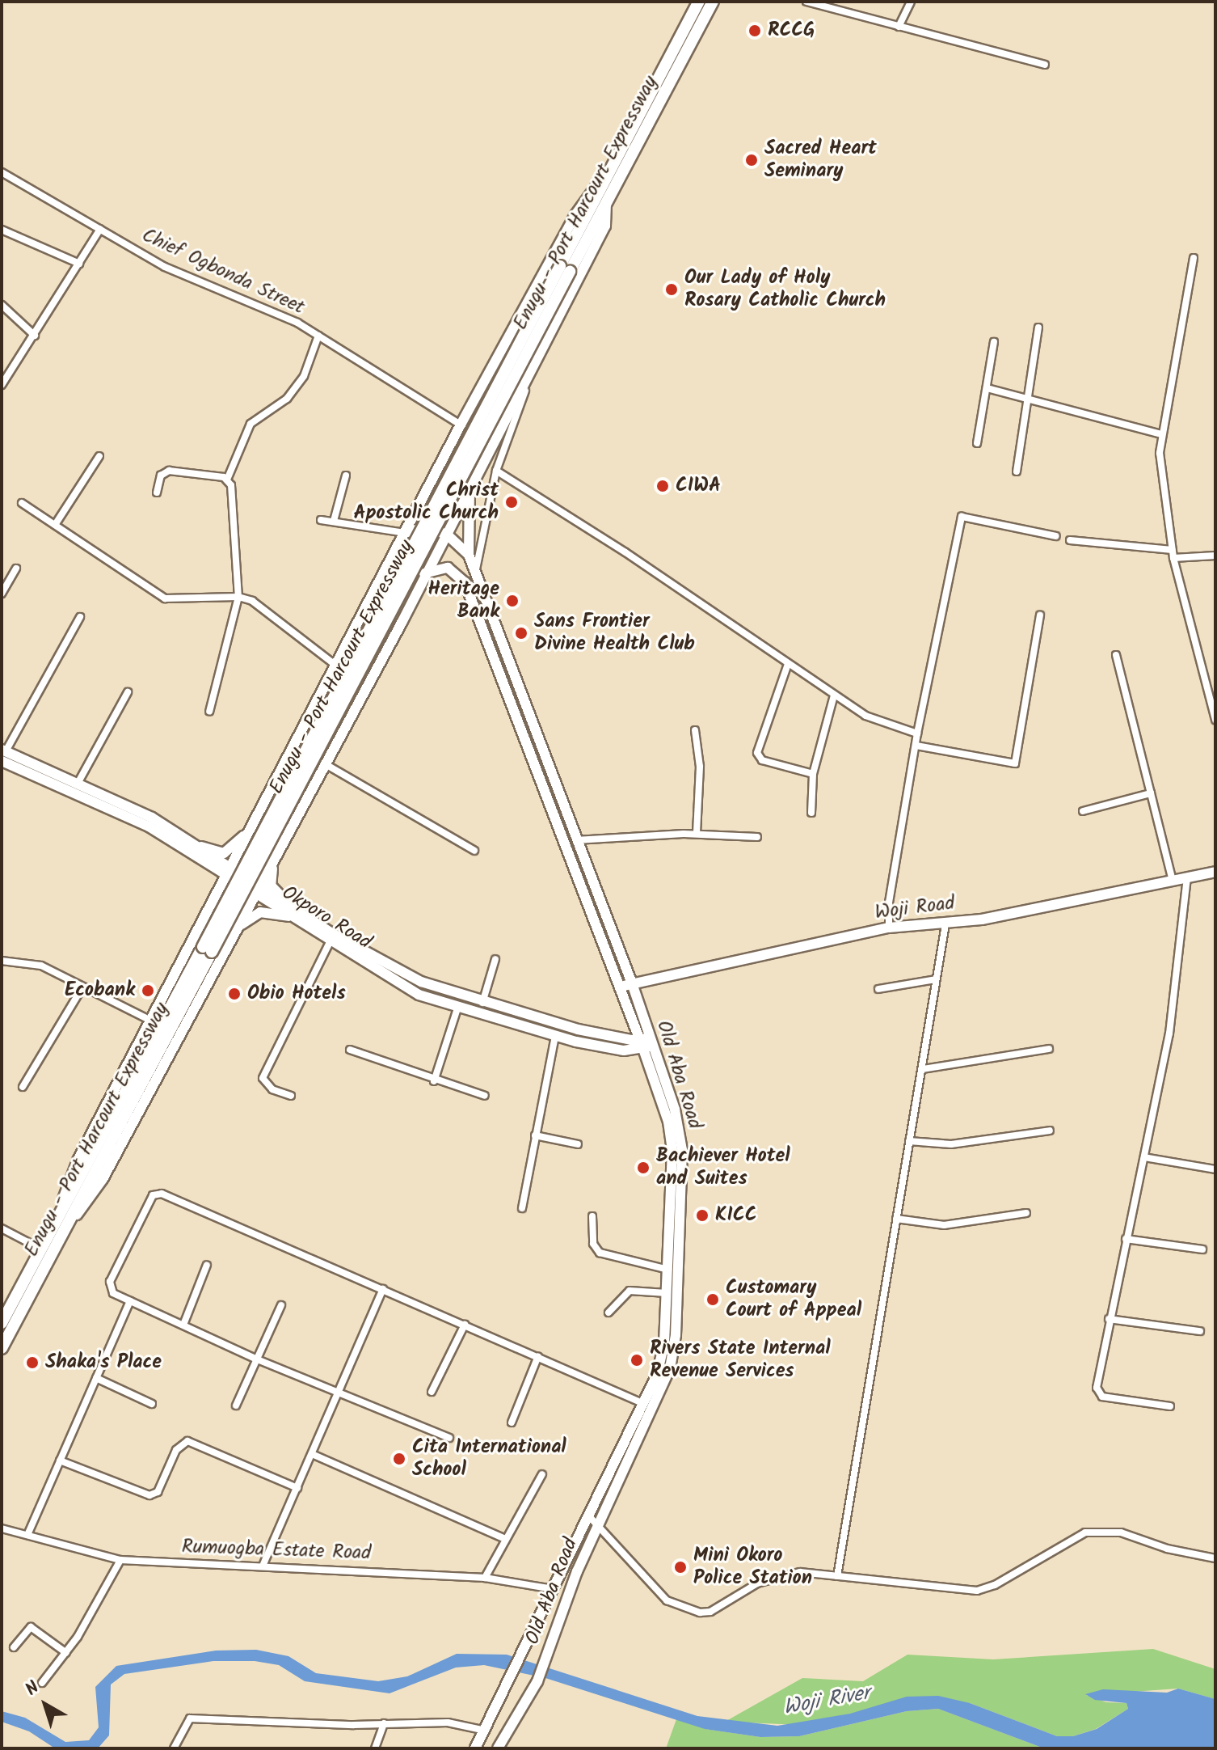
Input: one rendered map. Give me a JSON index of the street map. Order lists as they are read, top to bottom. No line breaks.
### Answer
{"streets":{"highway":["Enugu - Port Harcourt Expressway"],"main road":["Woji Road","Okporo Road","Old Aba Road"],"street":["Chief Ogbonda Street","Rumuogba Estate Road"]},"crossings":[["Woji Road","Old Aba Road"],["Okporo Road","Old Aba Road"],["Old Aba Road","Rumuogba Estate Road"]],"water":["Woji River"],"places":["RCCG","Sacred Heart Seminary","Our Lady of Holy Rosary Catholic Church","CIWA","Christ Apostolic Church","Heritage Bank","Sans Frontier Divine Health Club","Ecobank","Obio Hotels","Bachiever Hotel and Suites","KICC","Customary Court of Appeal","Rivers State Internal Revenue Services","Shaka's Place","Cita International School","Mini Okoro Police Station"],"north":"top left"}
